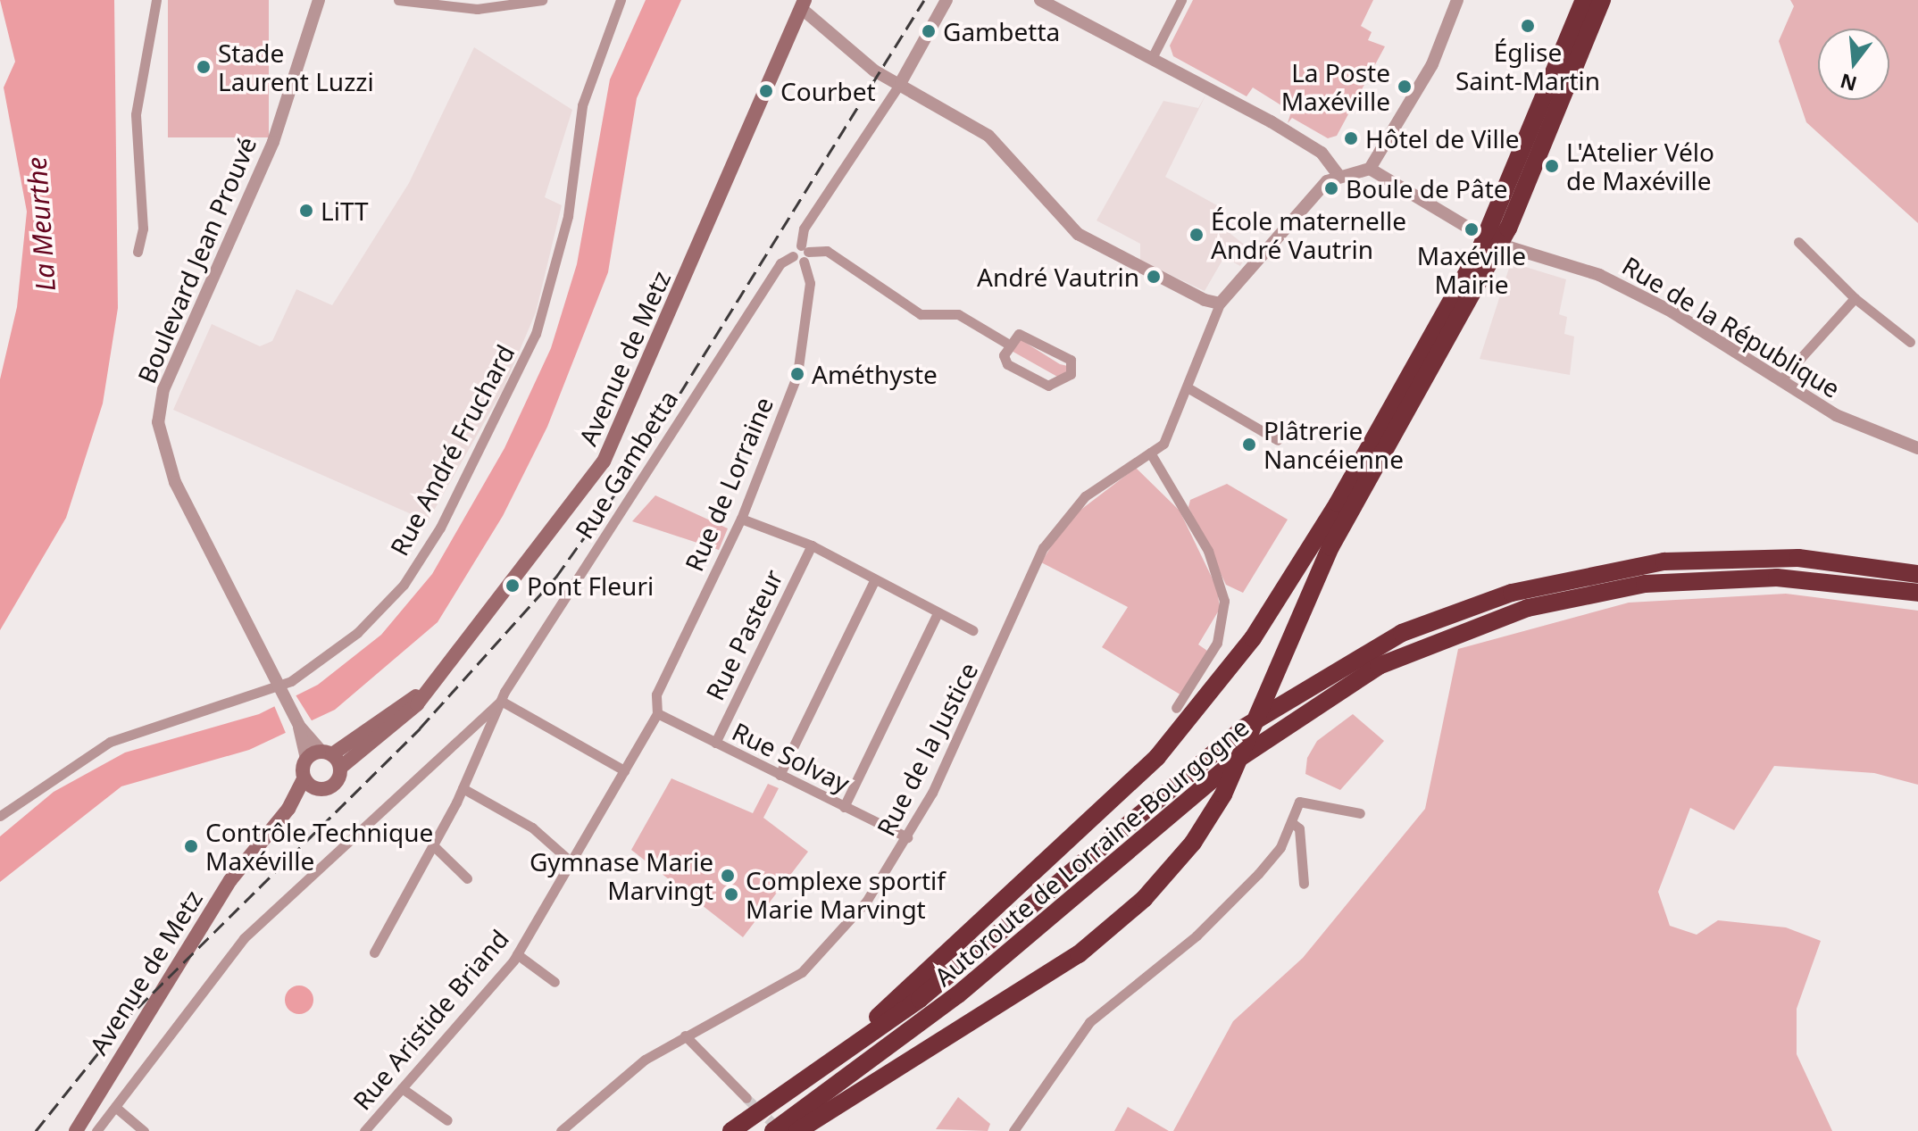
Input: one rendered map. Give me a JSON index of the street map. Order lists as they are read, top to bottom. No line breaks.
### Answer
{"streets":{"highway":["Autoroute de Lorraine-Bourgogne"],"main road":["Avenue de Metz"],"street":["Boulevard Jean Prouvé","Rue de la République","Rue André Fruchard","Rue Gambetta","Rue de Lorraine","Rue Pasteur","Rue de la Justice","Rue Solvay","Rue Aristide Briand"]},"crossings":[["Boulevard Jean Prouvé","Avenue de Metz"],["Rue Gambetta","Rue de Lorraine"],["Rue de Lorraine","Rue Solvay"],["Rue de Lorraine","Rue Aristide Briand"],["Rue Pasteur","Rue Solvay"],["Rue de la Justice","Rue Solvay"],["Rue Solvay","Rue Aristide Briand"]],"water":["La Meurthe"],"places":["Église Saint-Martin","Gambetta","Stade Laurent Luzzi","La Poste Maxéville","Courbet","Hôtel de Ville","L'Atelier Vélo de Maxéville","Boule de Pâte","LiTT","Maxéville Mairie","École maternelle André Vautrin","André Vautrin","Améthyste","Plâtrerie Nancéienne","Pont Fleuri","Contrôle Technique Maxéville","Gymnase Marie Marvingt","Complexe sportif Marie Marvingt"],"north":"bottom"}
